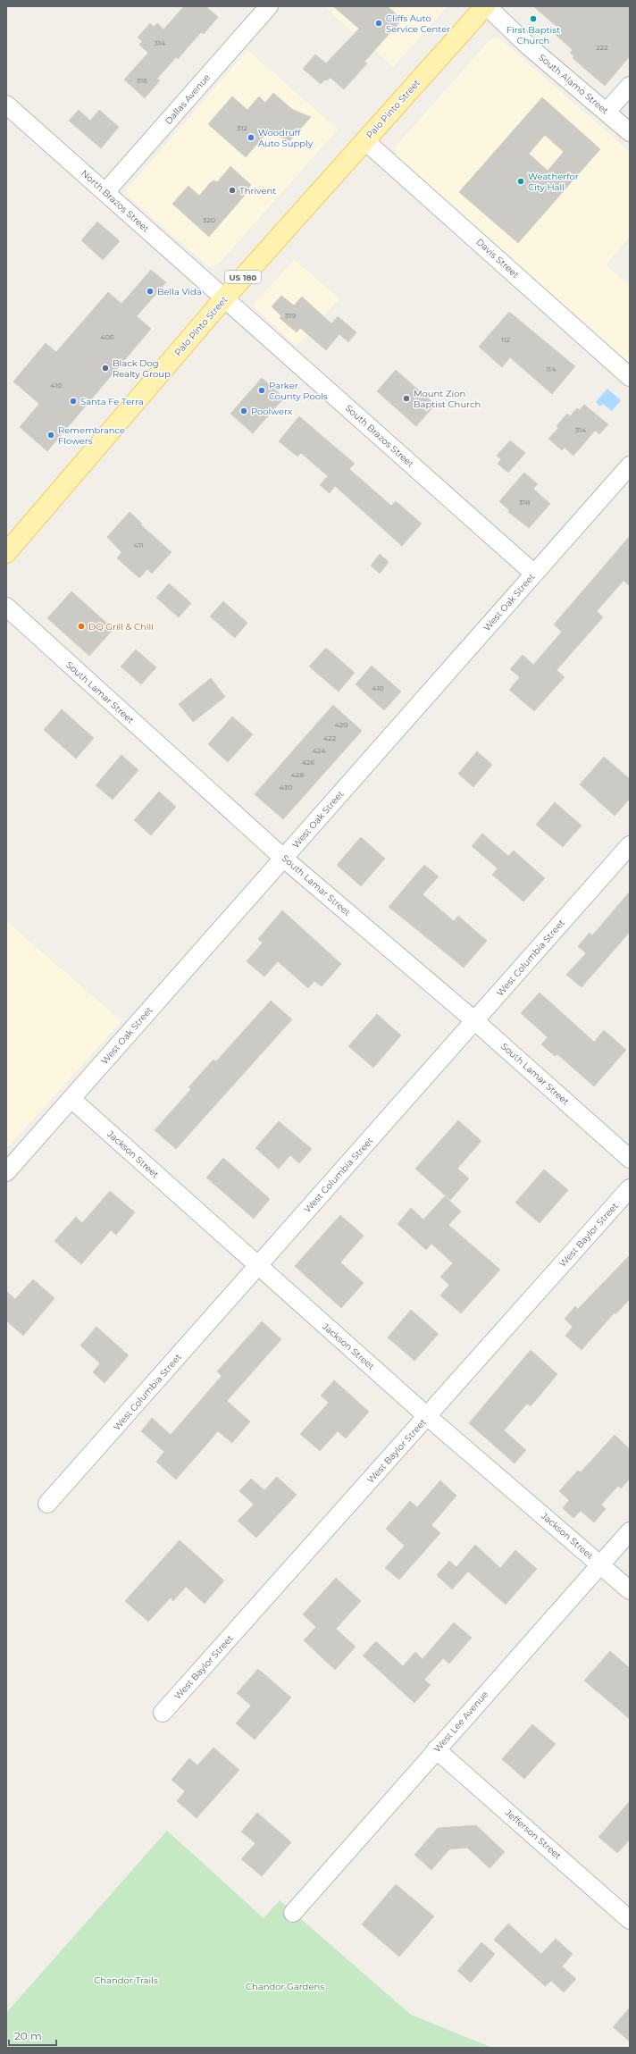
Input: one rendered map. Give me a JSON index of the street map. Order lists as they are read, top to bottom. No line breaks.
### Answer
{"streets":{"main road":["Palo Pinto Street","US 180"],"street":["South Alamo Street","Dallas Avenue","North Brazos Street","Davis Street","South Brazos Street","West Oak Street","South Lamar Street","West Columbia Street","Jackson Street","West Baylor Street","West Lee Avenue","Jefferson Street"]},"crossings":[["South Alamo Street","Palo Pinto Street"],["Dallas Avenue","North Brazos Street"],["Palo Pinto Street","North Brazos Street"],["Palo Pinto Street","Davis Street"],["Palo Pinto Street","South Brazos Street"],["North Brazos Street","South Brazos Street"],["South Brazos Street","West Oak Street"],["West Oak Street","South Lamar Street"],["West Oak Street","Jackson Street"],["South Lamar Street","West Columbia Street"],["West Columbia Street","Jackson Street"],["Jackson Street","West Baylor Street"],["Jackson Street","West Lee Avenue"],["West Lee Avenue","Jefferson Street"]],"parks":["Chandor Trails","Chandor Gardens"],"places":["First Baptist Church","Cliffs Auto Service Center","Woodruff Auto Supply","Weatherfor City Hall","Thrivent","Bella Vida","Black Dog Realty Group","Parker County Pools","Mount Zion Baptist Church","Santa Fe Terra","Poolwerx","Remembrance Flowers","DQ Grill & Chill"],"house_numbers":["314","222","316","312","320","319","406","112","114","410","314","318","411","410","420","422","424","426","428","430"],"scale_bar":"20 m"}
